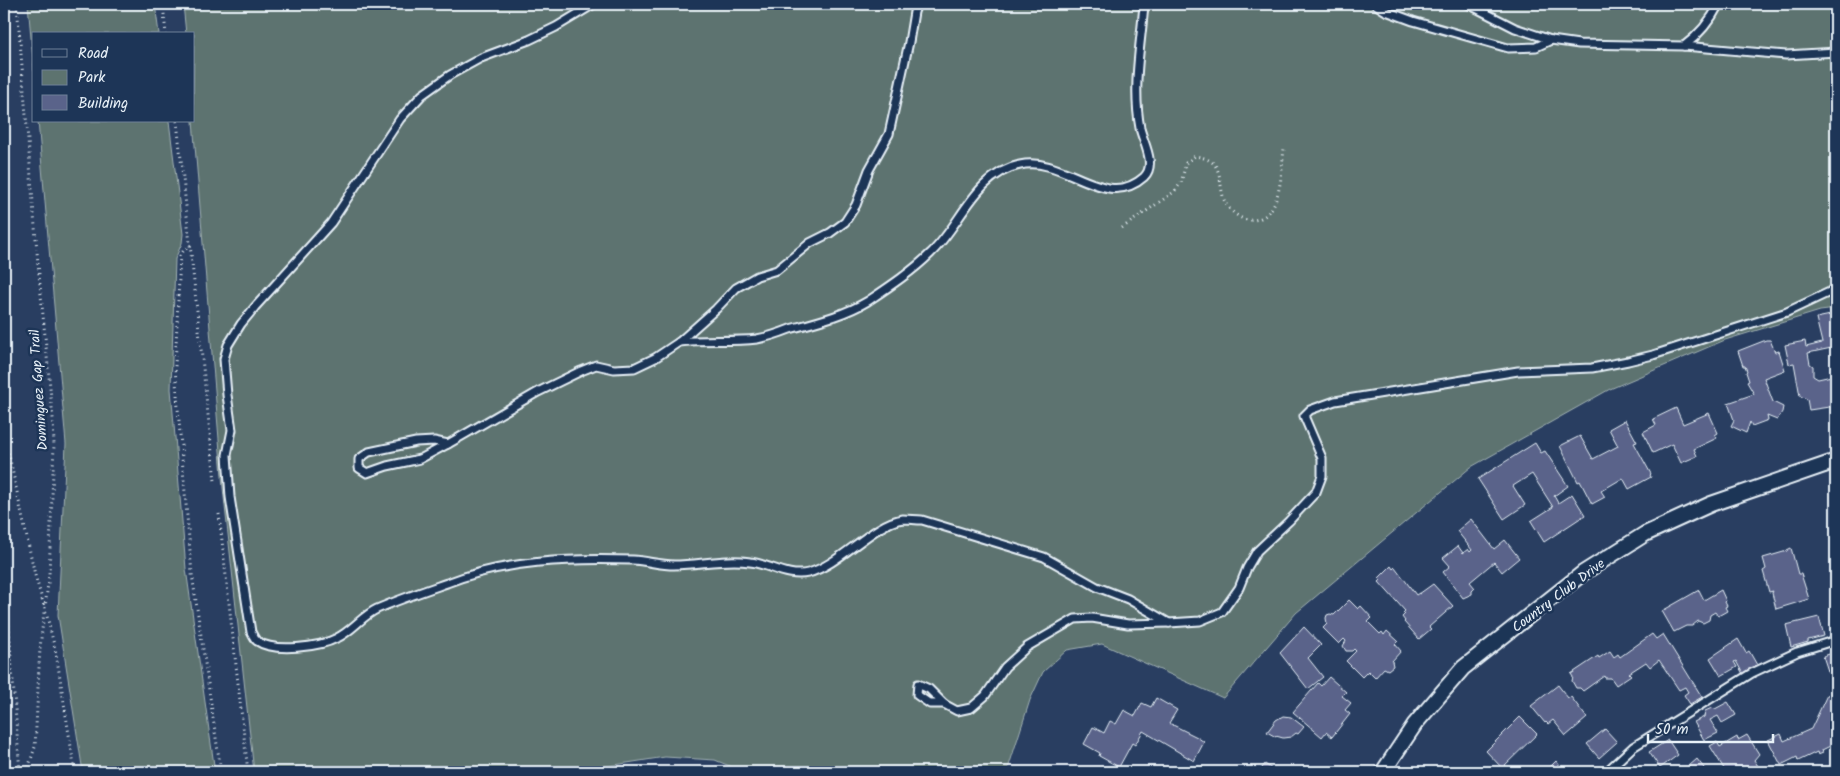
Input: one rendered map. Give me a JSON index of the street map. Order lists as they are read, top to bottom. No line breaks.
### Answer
{"streets":{"street":["Country Club Drive"],"path":["Dominguez Gap Trail"]},"legend":["Road","Park","Building"],"scale_bar":"50 m"}
